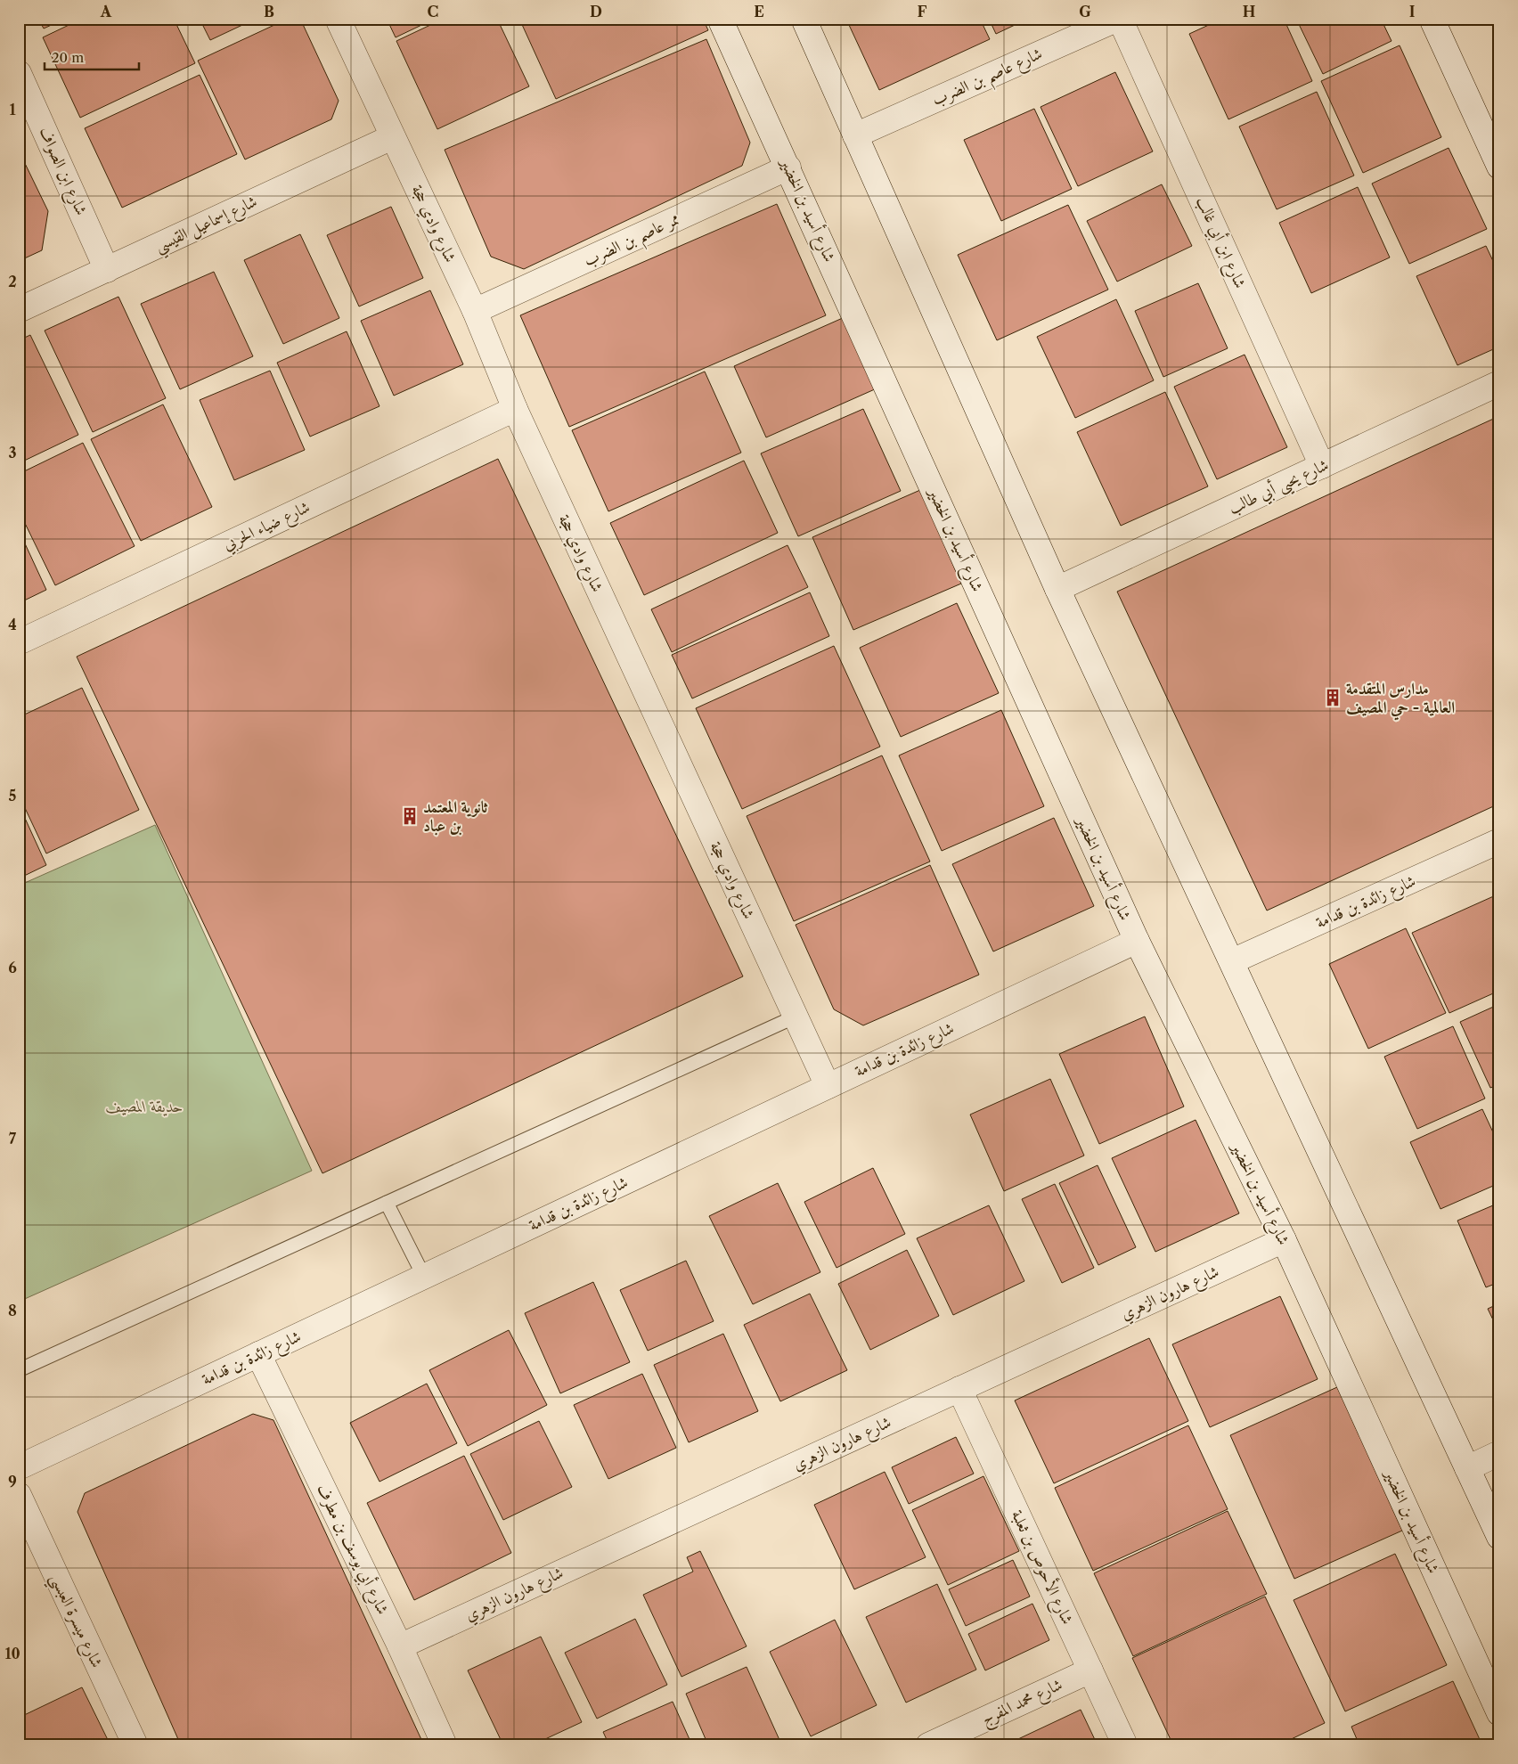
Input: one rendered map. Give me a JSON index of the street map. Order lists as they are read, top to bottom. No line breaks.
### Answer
{"streets":{"street":["شارع عاصم بن الضرب","شارع ابن الصواف","شارع أسيد بن الخضير","شارع إسماعيل القيسي","شارع وادي حجة","ممر عاصم بن الضرب","شارع ابن أبي غالب","شارع يحيى أبي طالب","شارع ضياء الحربي","شارع زائدة بن قدامة","شارع هارون الزهري","شارع أبي يوسف بن مطرف","شارع الأحوص بن ثعلبة","شارع ميسرة العبسي","شارع محمد المفرج"]},"crossings":[["شارع عاصم بن الضرب","شارع ابن أبي غالب"],["شارع ابن الصواف","شارع إسماعيل القيسي"],["شارع أسيد بن الخضير","ممر عاصم بن الضرب"],["شارع أسيد بن الخضير","شارع زائدة بن قدامة"],["شارع أسيد بن الخضير","شارع هارون الزهري"],["شارع إسماعيل القيسي","شارع وادي حجة"],["شارع وادي حجة","ممر عاصم بن الضرب"],["شارع وادي حجة","شارع ضياء الحربي"],["شارع وادي حجة","شارع زائدة بن قدامة"],["شارع ابن أبي غالب","شارع يحيى أبي طالب"],["شارع زائدة بن قدامة","شارع أبي يوسف بن مطرف"],["شارع هارون الزهري","شارع أبي يوسف بن مطرف"],["شارع هارون الزهري","شارع الأحوص بن ثعلبة"],["شارع الأحوص بن ثعلبة","شارع محمد المفرج"]],"parks":["حديقة المصيف"],"places":{"building":["مدارس المتقدمة العالمية - حي المصيف","ثانوية المعتمد بن عباد"]},"scale_bar":"20 m","grid":{"columns":["A","B","C","D","E","F","G","H","I"],"rows":["1","2","3","4","5","6","7","8","9","10"]}}
